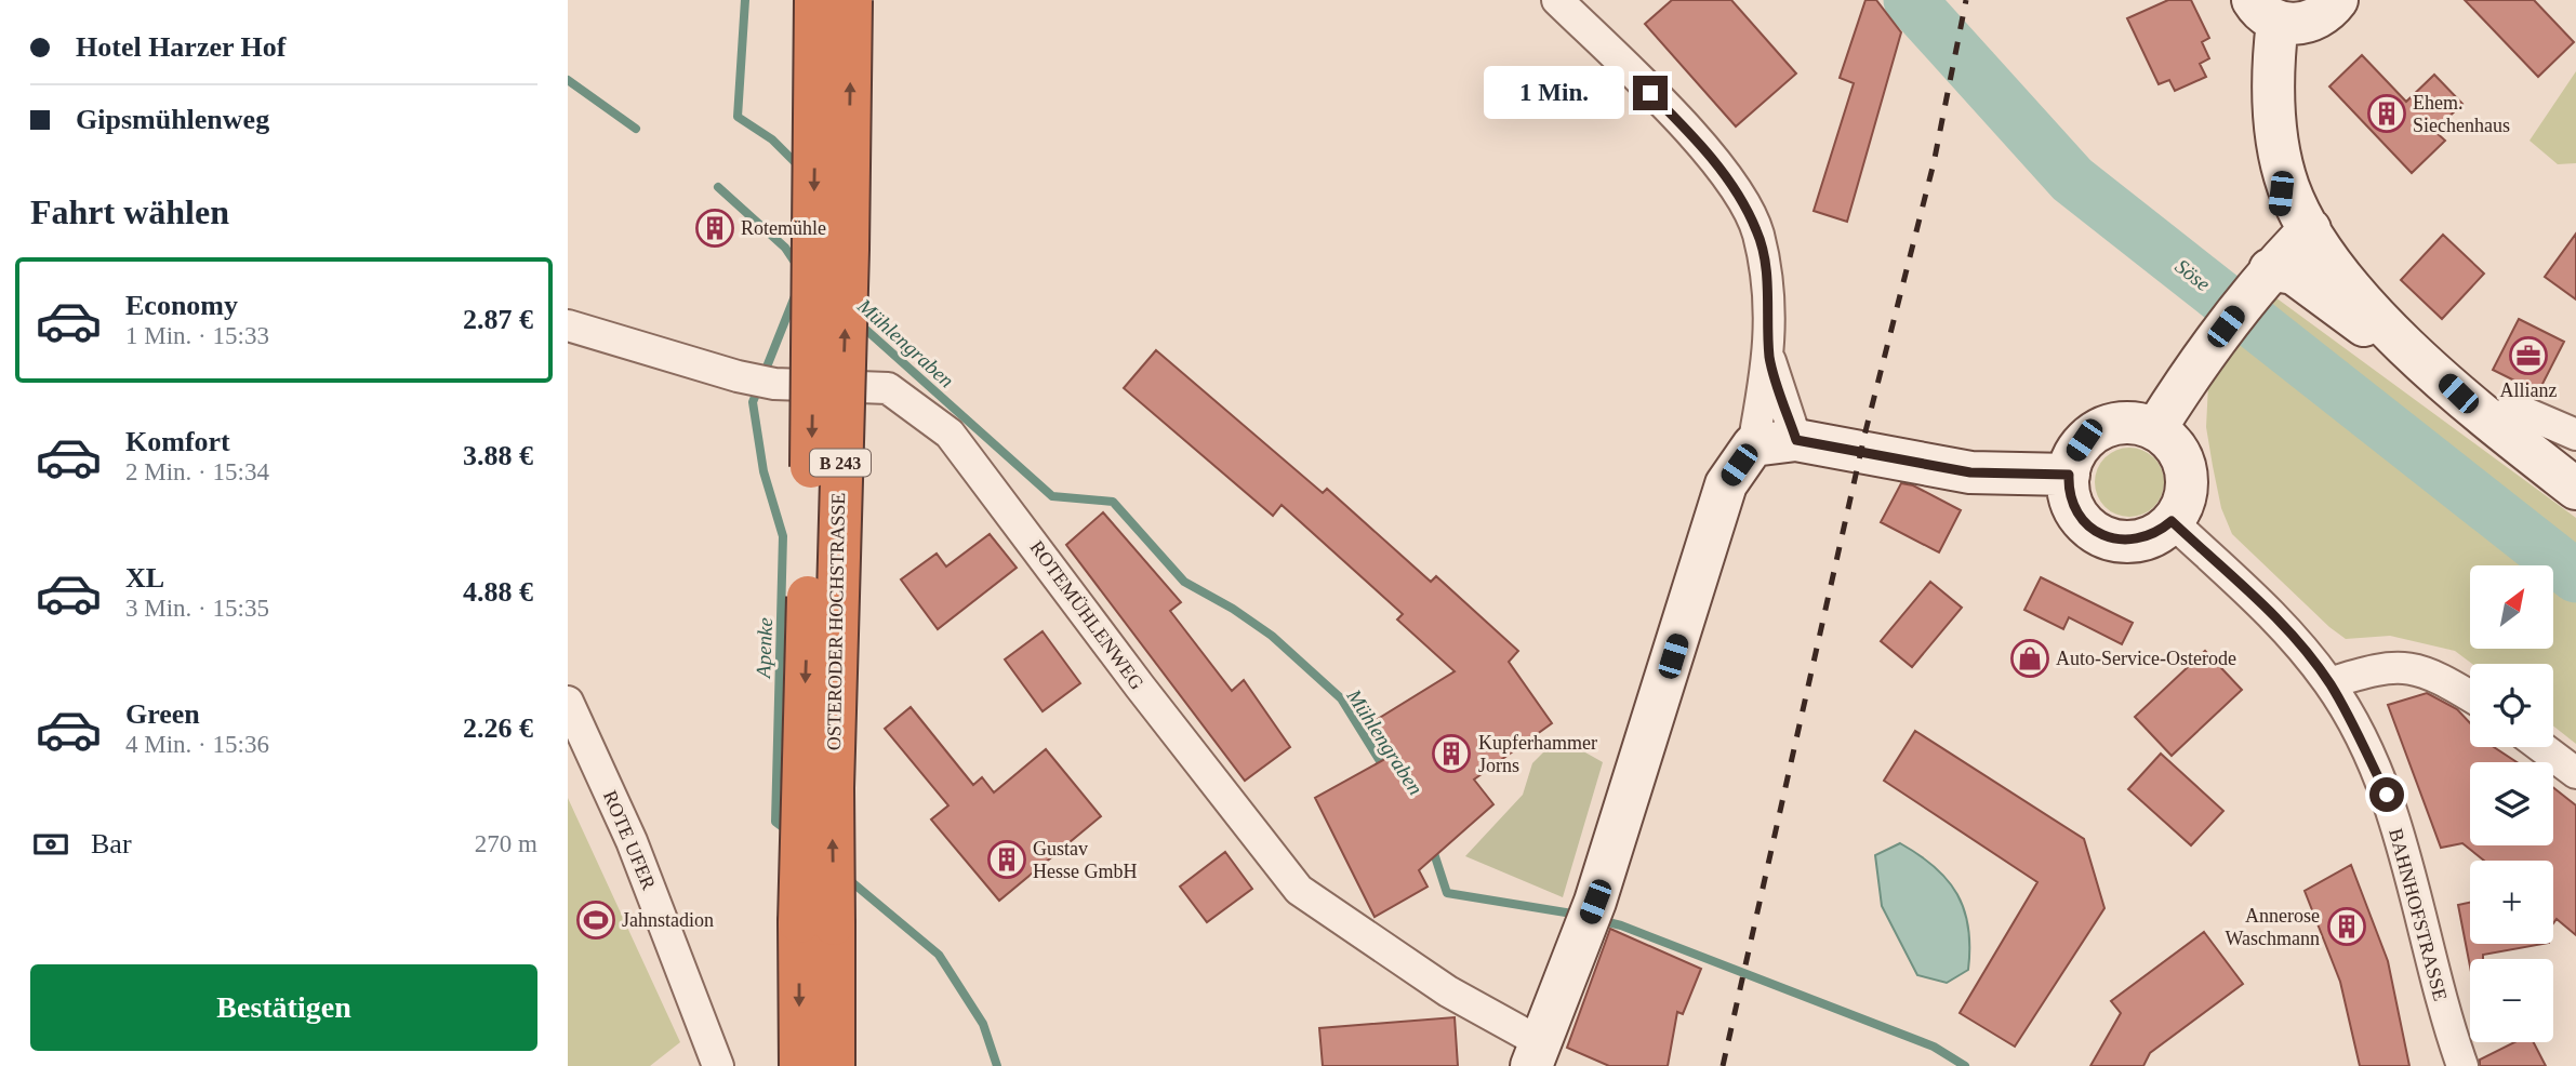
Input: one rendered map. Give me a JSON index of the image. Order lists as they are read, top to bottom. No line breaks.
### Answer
{"streets":{"highway":["B 243","OSTERODER HOCHSTRASSE"],"street":["ROTEMÜHLENWEG","ROTE UFER","BAHNHOFSTRASSE"]},"crossings":[["B 243","OSTERODER HOCHSTRASSE"]],"water":["Söse","Mühlengraben","Apenke"],"places":{"building":["Ehem. Siechenhaus","Rotemühle","Kupferhammer Jorns","Gustav Hesse GmbH","Annerose Waschmann"],"office":["Allianz"],"shop":["Auto-Service-Osterode"],"sports":["Jahnstadion"]},"north":"top right","page":{"banner":["Hotel Harzer Hof","Gipsmühlenweg"],"bubble":"1 Min.","heading":"Fahrt wählen","list":[{"name":"Economy","note":"1 Min. · 15:33","value":"2.87 €"},{"name":"Komfort","note":"2 Min. · 15:34","value":"3.88 €"},{"name":"XL","note":"3 Min. · 15:35","value":"4.88 €"},{"name":"Green","note":"4 Min. · 15:36","value":"2.26 €"}],"map_buttons":["+","−"],"pay":["Bar","270 m"],"buttons":"Bestätigen"}}
